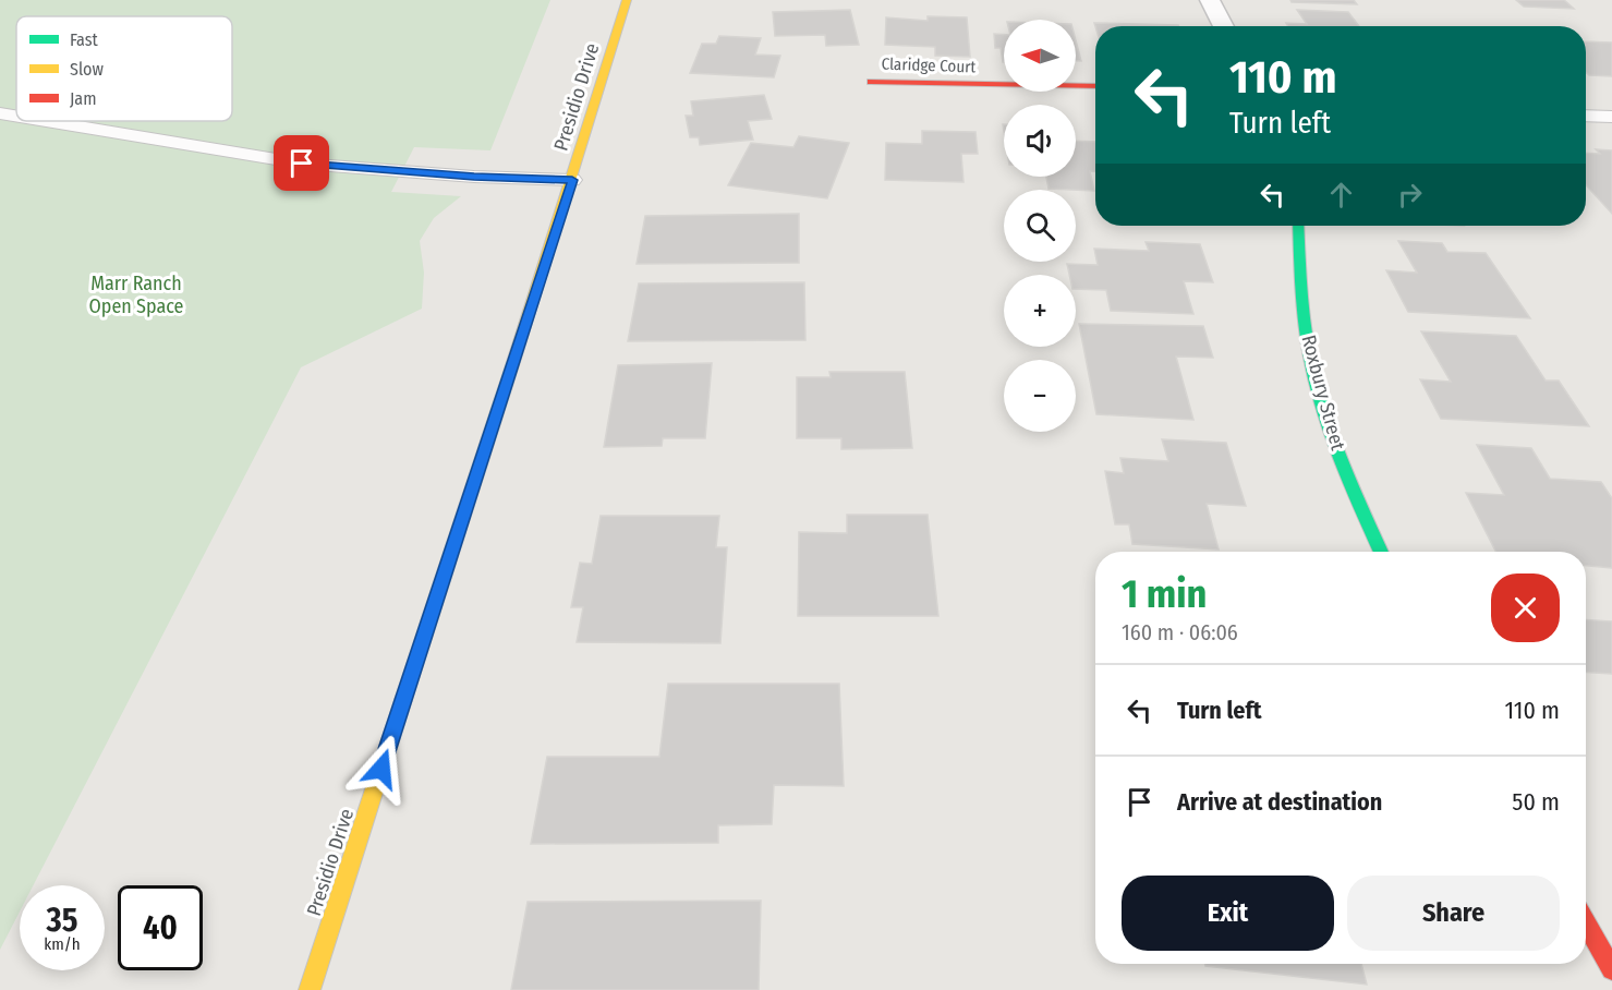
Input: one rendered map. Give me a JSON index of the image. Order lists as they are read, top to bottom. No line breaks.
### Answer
{"streets":{"street":["Claridge Court","Presidio Drive","Roxbury Street"]},"parks":["Marr Ranch Open Space"],"legend":["Fast","Slow","Jam"],"north":"left","page":{"map_buttons":["+","−"],"turn":["110 m","Turn left"],"heading":["1 min","160 m · 06:06"],"list":[{"name":"Turn left","value":"110 m"},{"name":"Arrive at destination","value":"50 m"}],"buttons":["Exit","Share"],"speed":"35 km/h","limit":"40"}}
